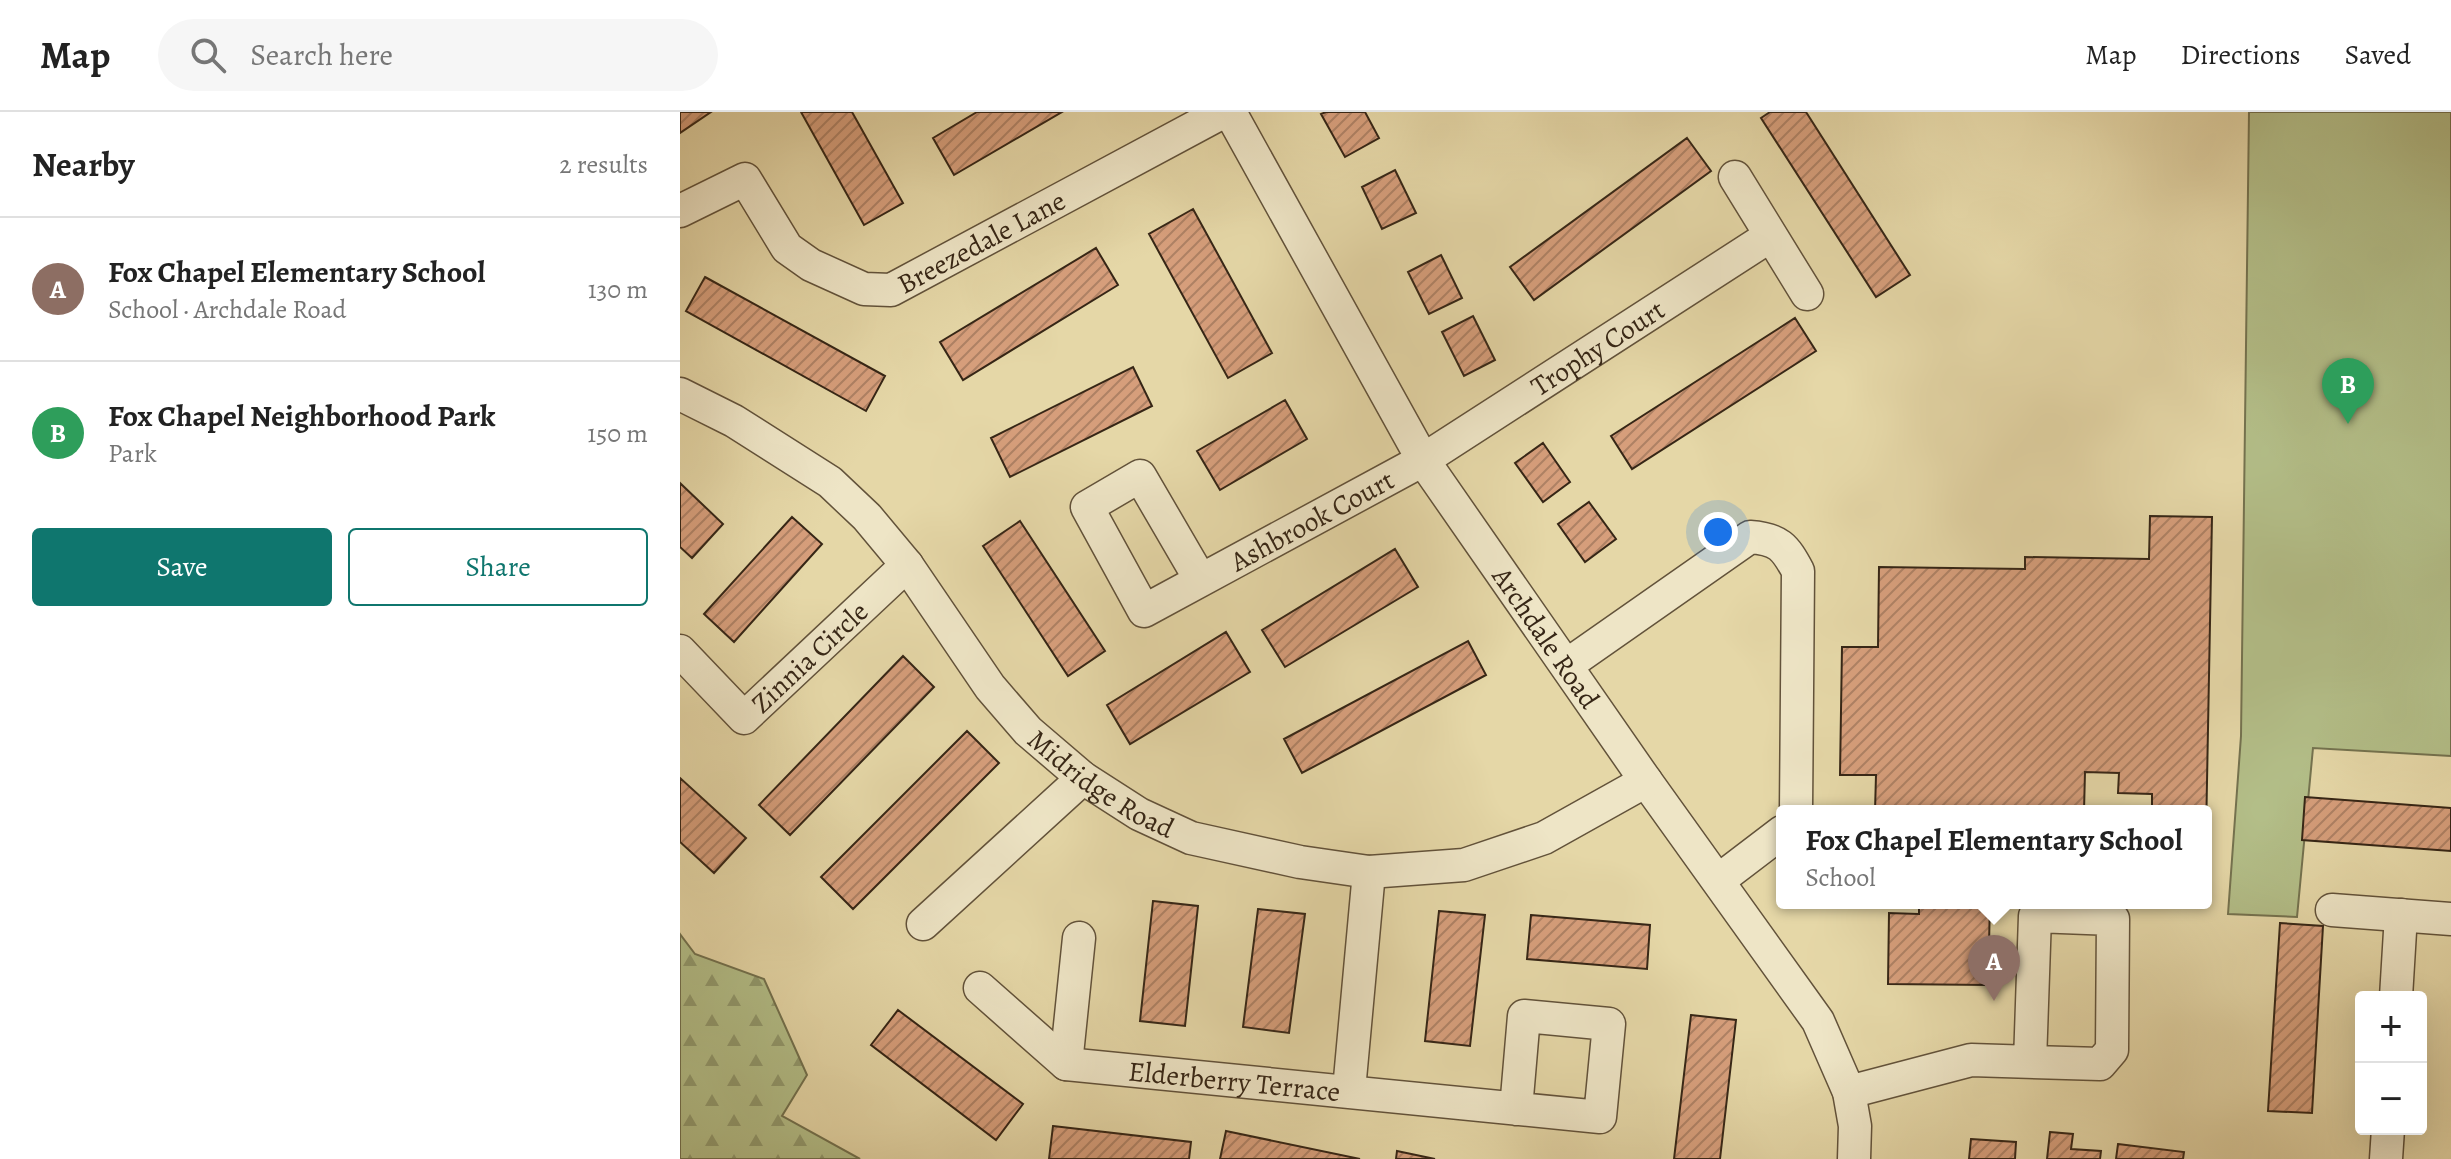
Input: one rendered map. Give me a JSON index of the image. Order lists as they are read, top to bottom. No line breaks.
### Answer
{"streets":{"street":["Breezedale Lane","Trophy Court","Ashbrook Court","Archdale Road","Zinnia Circle","Midridge Road","Elderberry Terrace"]},"crossings":[["Trophy Court","Ashbrook Court"],["Trophy Court","Archdale Road"],["Ashbrook Court","Archdale Road"],["Archdale Road","Midridge Road"],["Zinnia Circle","Midridge Road"]],"page":{"header":"Map","search":"Search here","nav":["Map","Directions","Saved"],"heading":["Nearby","2 results"],"list":[{"mark":"A","name":"Fox Chapel Elementary School","note":"School · Archdale Road","value":"130 m"},{"mark":"B","name":"Fox Chapel Neighborhood Park","note":"Park","value":"150 m"}],"pins":["B","A"],"buttons":["Save","Share"],"popup":["Fox Chapel Elementary School","School"],"map_buttons":["+","−"]}}
